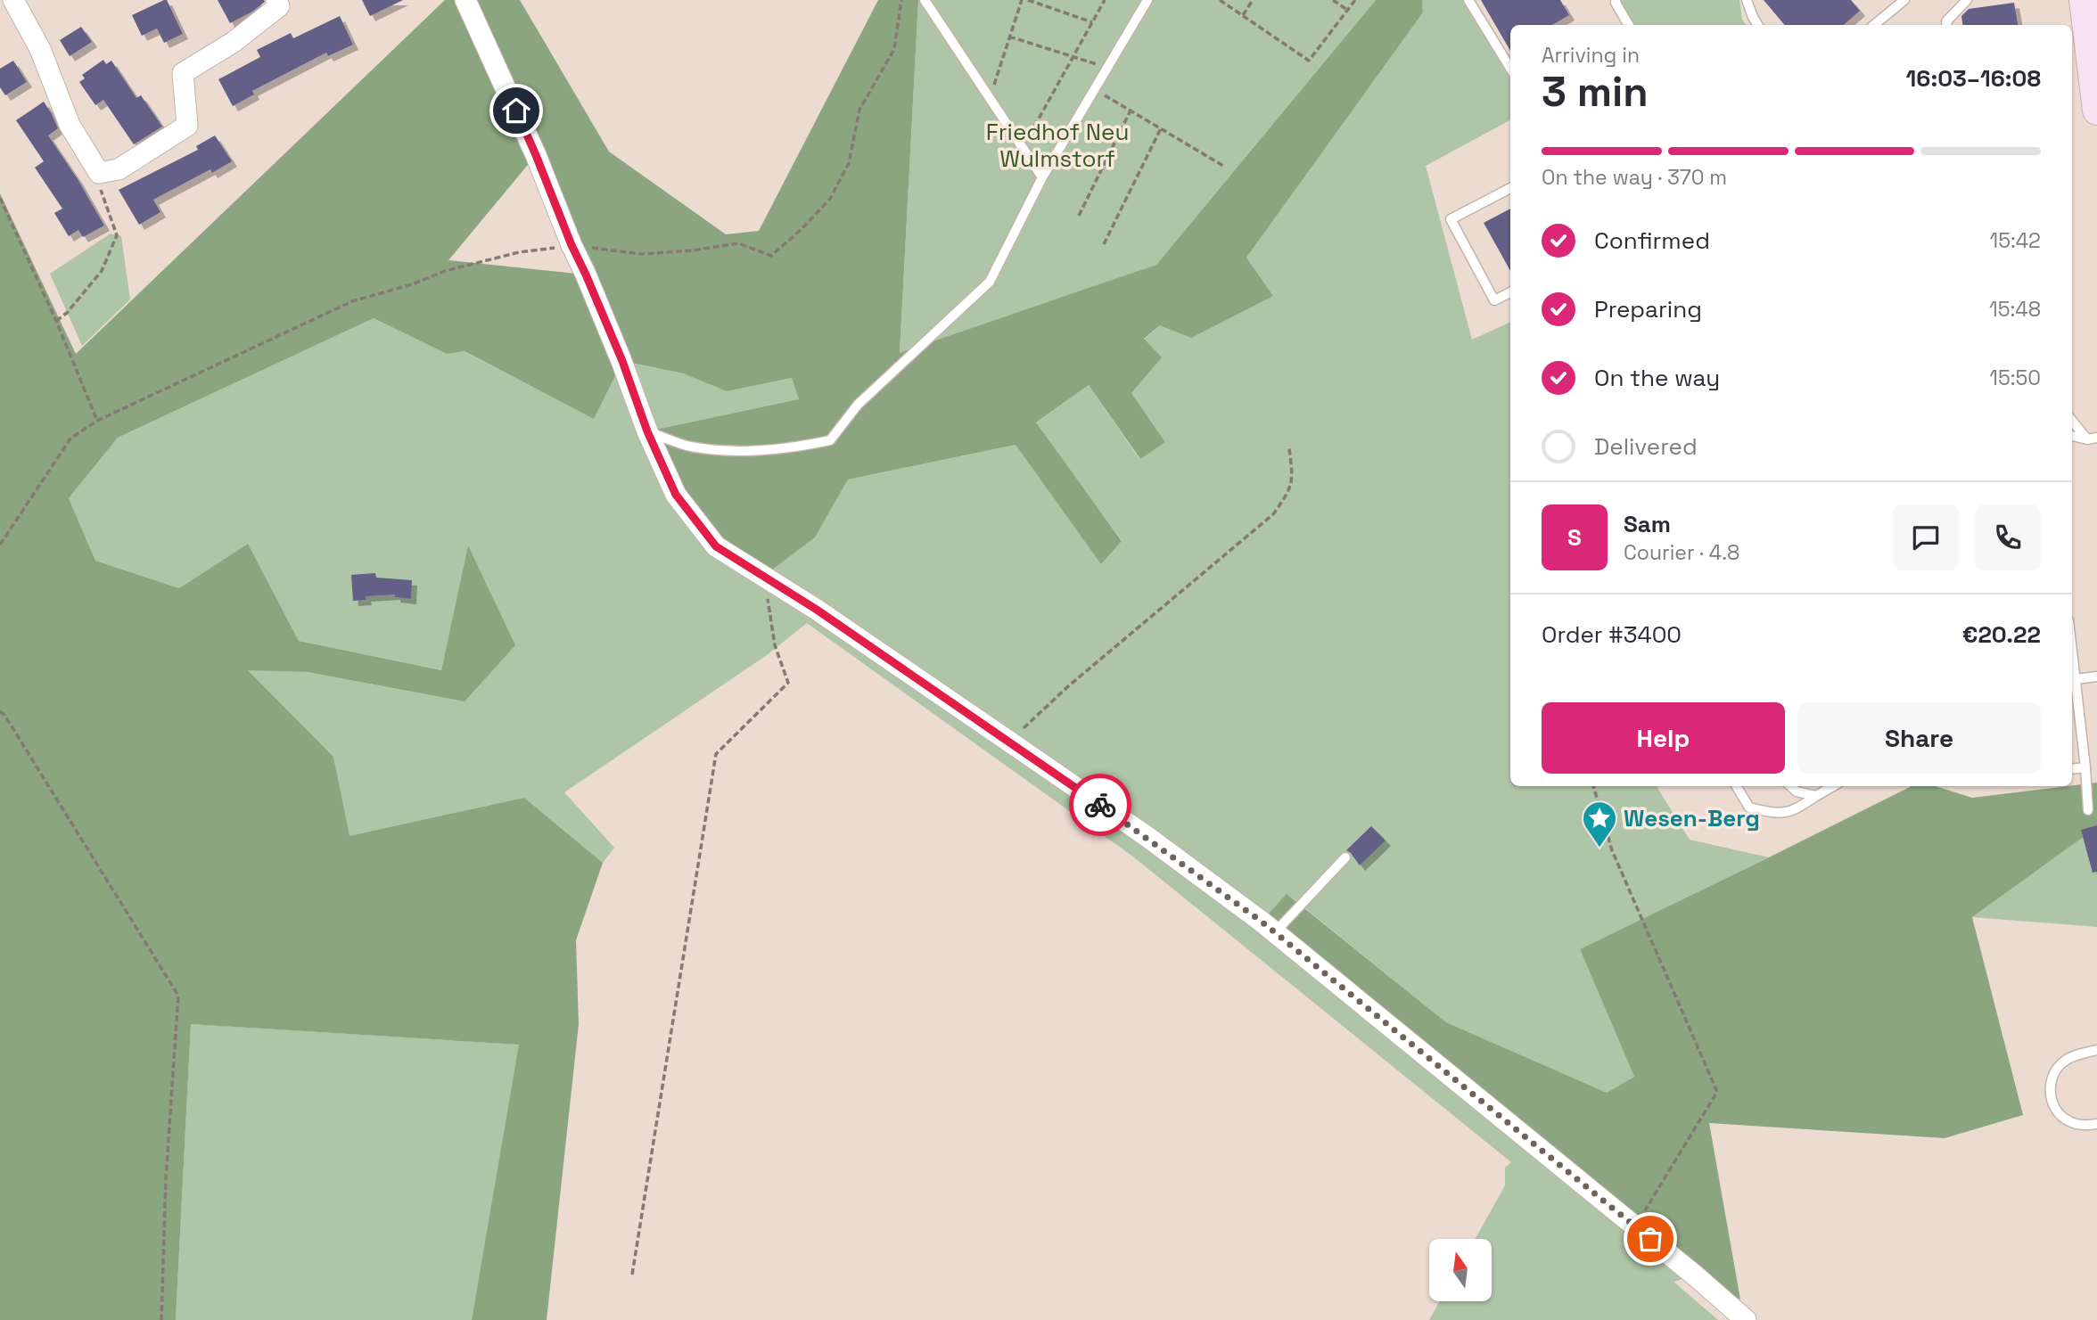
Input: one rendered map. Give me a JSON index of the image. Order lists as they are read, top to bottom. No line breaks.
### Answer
{"parks":["Friedhof Neu Wulmstorf"],"places":{"place":["Wesen-Berg"]},"north":"top","page":{"heading":["3 min","Arriving in","16:03–16:08"],"panel":["Sam","Courier · 4.8","Order #3400","€20.22"],"bar":"On the way · 370 m","list":[["Confirmed","15:42"],["Preparing","15:48"],["On the way","15:50"],"Delivered"],"round":"S","buttons":["Help","Share"]}}
